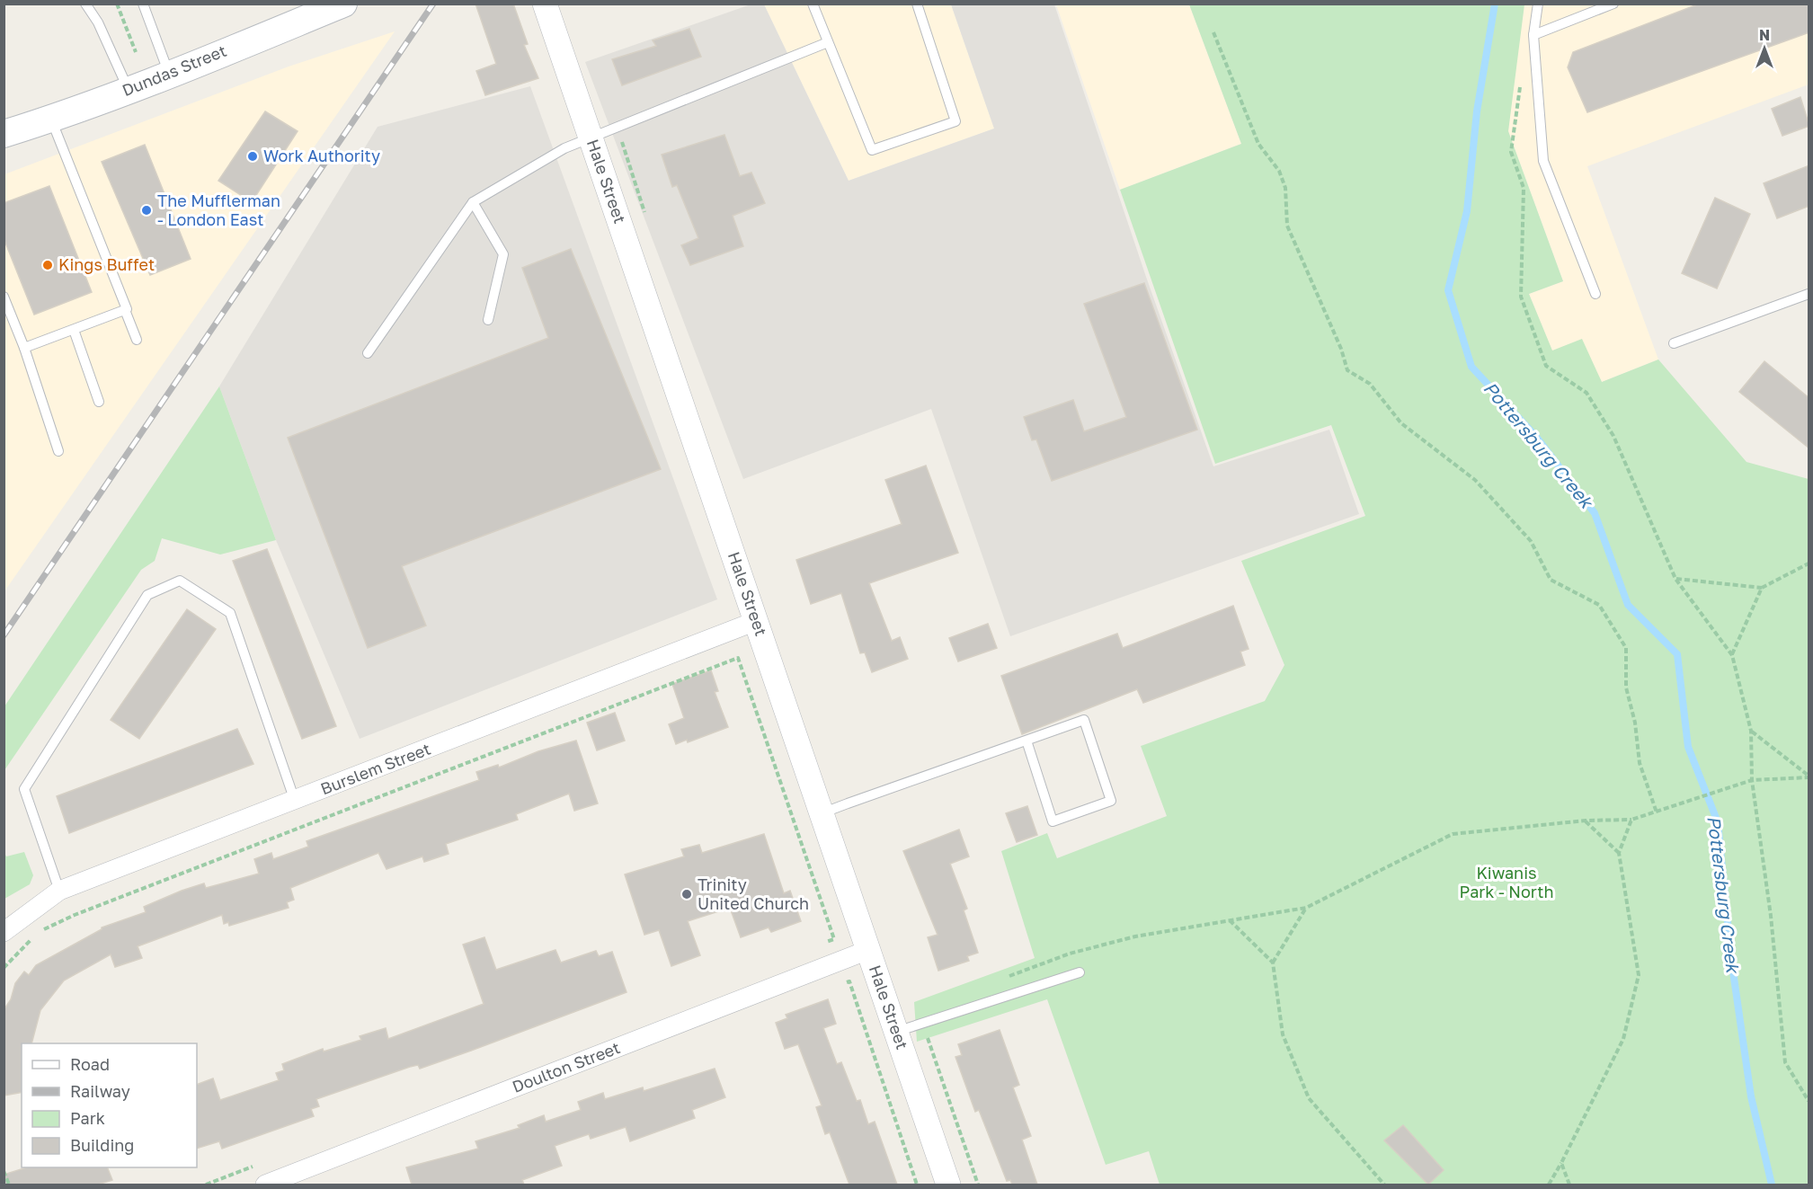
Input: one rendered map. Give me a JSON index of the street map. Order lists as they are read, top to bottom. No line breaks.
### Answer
{"streets":{"main road":["Dundas Street"],"street":["Hale Street","Burslem Street","Doulton Street"]},"crossings":[["Hale Street","Burslem Street"],["Hale Street","Doulton Street"]],"water":["Pottersburg Creek"],"parks":["Kiwanis Park - North"],"places":["Work Authority","The Mufflerman - London East","Kings Buffet","Trinity United Church"],"legend":["Road","Railway","Park","Building"],"north":"top"}
